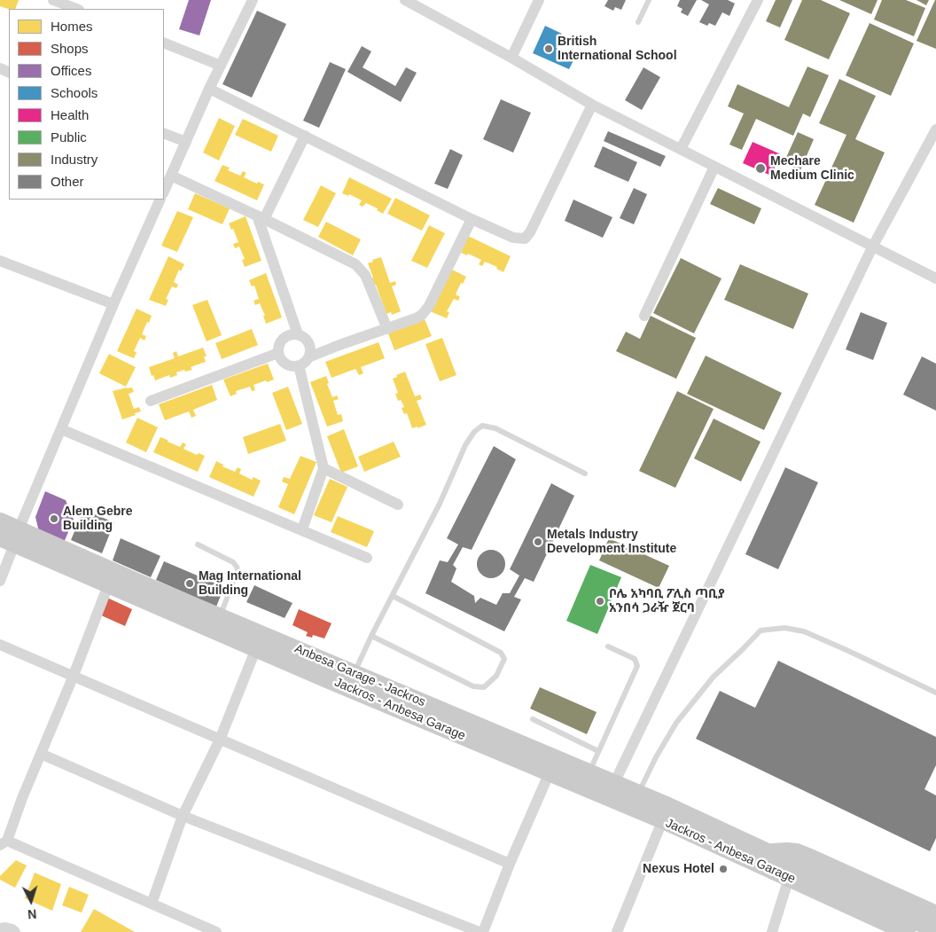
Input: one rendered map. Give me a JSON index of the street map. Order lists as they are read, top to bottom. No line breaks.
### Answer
{"streets":{"main road":["Anbesa Garage - Jackros","Jackros - Anbesa Garage"]},"crossings":[["Anbesa Garage - Jackros","Jackros - Anbesa Garage"]],"places":["British International School","Mechare Medium Clinic","Alem Gebre Building","Metals Industry Development Institute","Mag International Building","ቦሌ አካባቢ ፖሊስ ጣቢያ አንበሳ ጋራዥ ጀርባ","Nexus Hotel"],"legend":["Homes","Shops","Offices","Schools","Health","Public","Industry","Other"],"north":"bottom"}
